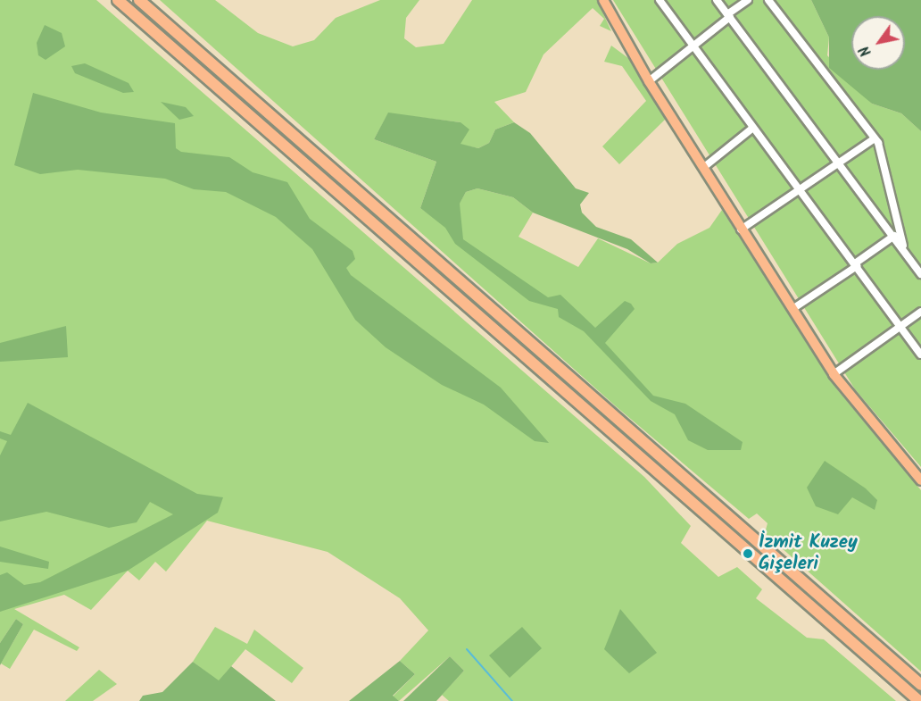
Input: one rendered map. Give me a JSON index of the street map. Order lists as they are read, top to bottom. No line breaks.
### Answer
{"places":["İzmit Kuzey Gişeleri"],"north":"bottom left"}
